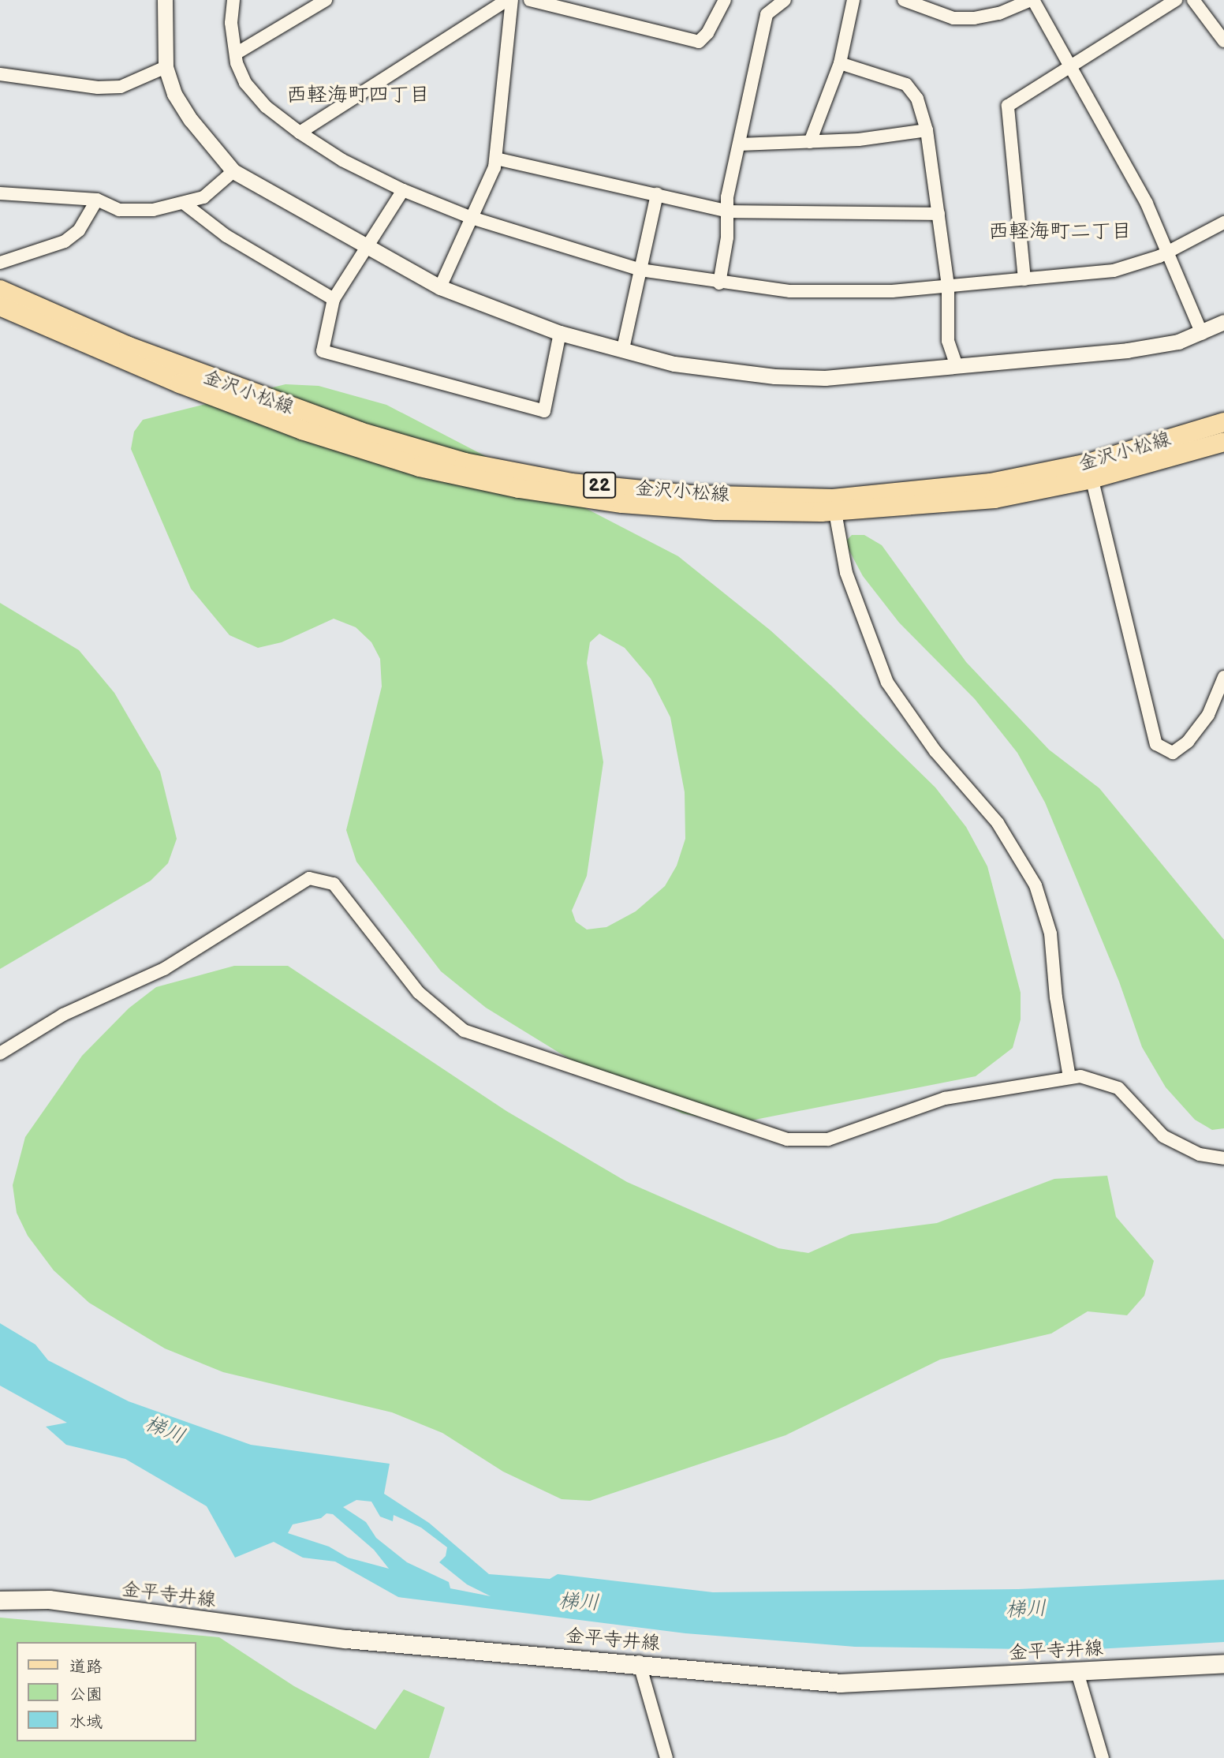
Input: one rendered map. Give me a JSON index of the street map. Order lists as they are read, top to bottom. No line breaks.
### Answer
{"streets":{"main road":["金沢小松線","22","金平寺井線"]},"districts":["西軽海町四丁目","西軽海町二丁目"],"water":["梯川"],"legend":["道路","公園","水域"]}
